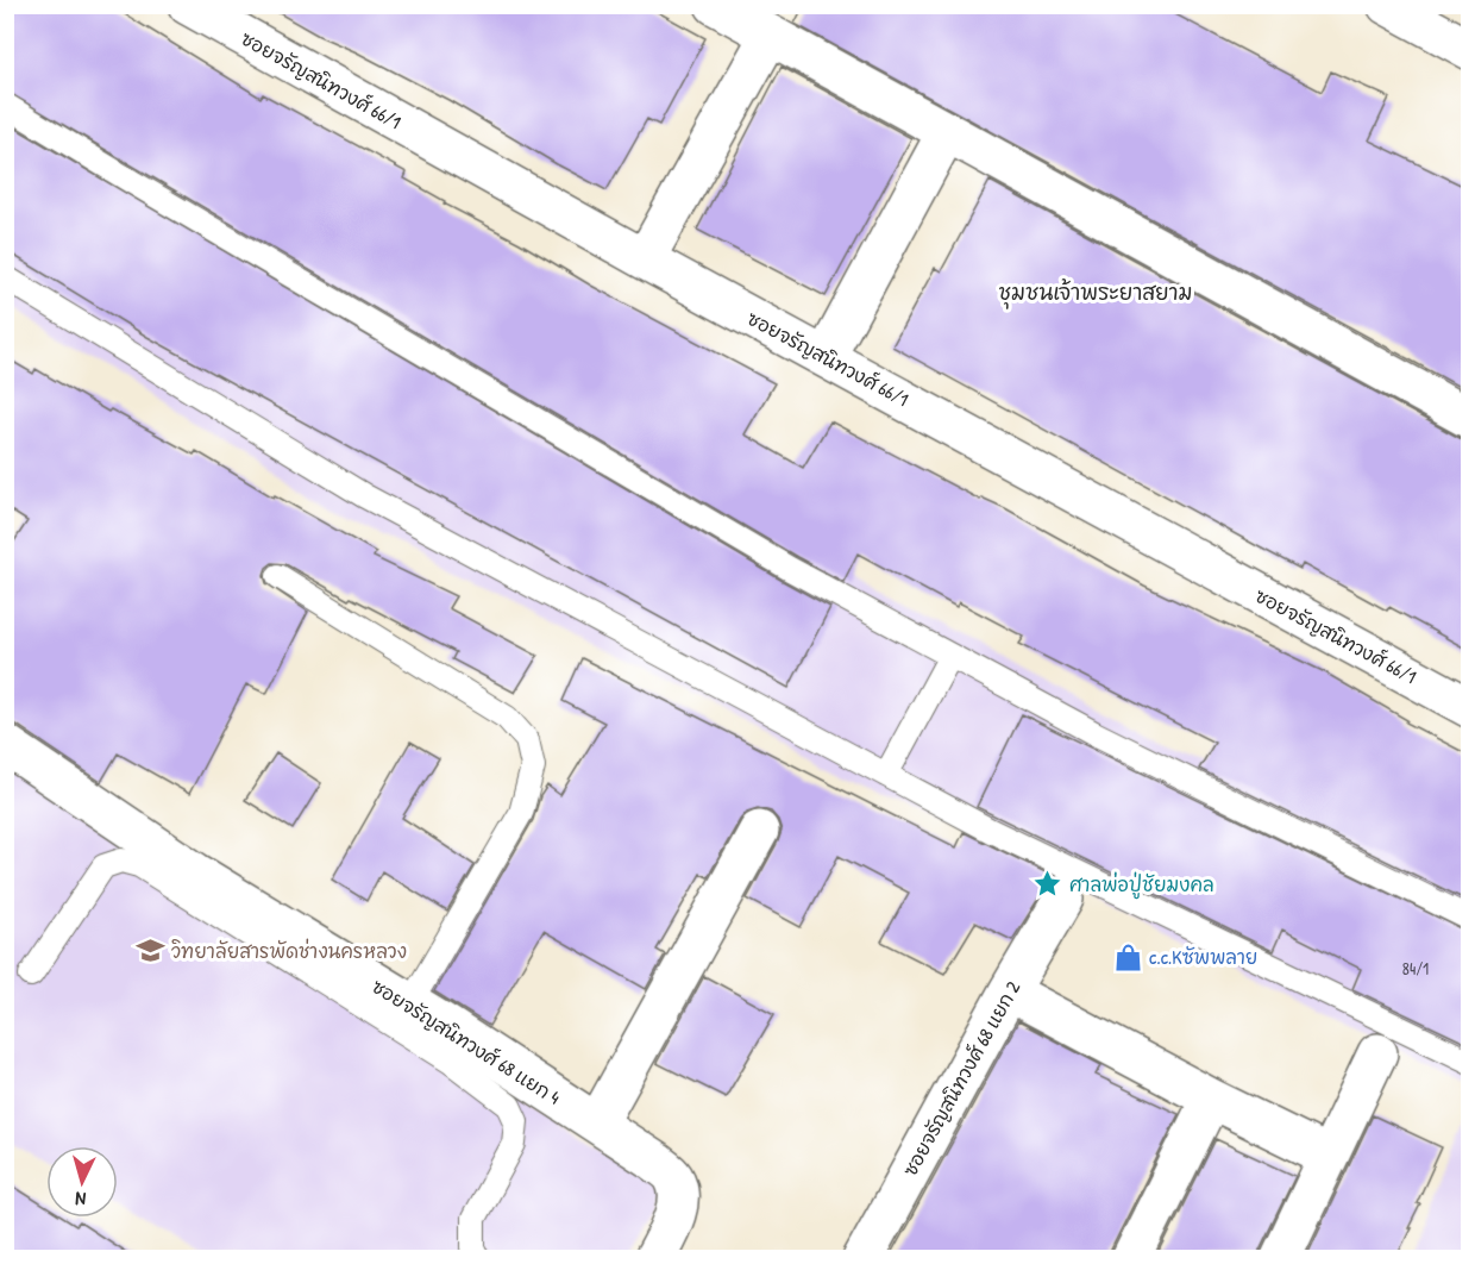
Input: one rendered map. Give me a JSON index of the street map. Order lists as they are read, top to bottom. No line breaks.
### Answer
{"streets":{"street":["ซอยจรัญสนิทวงศ์ 66/1","ซอยจรัญสนิทวงศ์ 68 แยก 4","ซอยจรัญสนิทวงศ์ 68 แยก 2"]},"districts":["ชุมชนเจ้าพระยาสยาม"],"places":{"place":["ศาลพ่อปู่ชัยมงคล"],"school or university":["วิทยาลัยสารพัดช่างนครหลวง"],"shop":["c.c.Kซัพพลาย"]},"house_numbers":["84/1"],"north":"bottom"}
